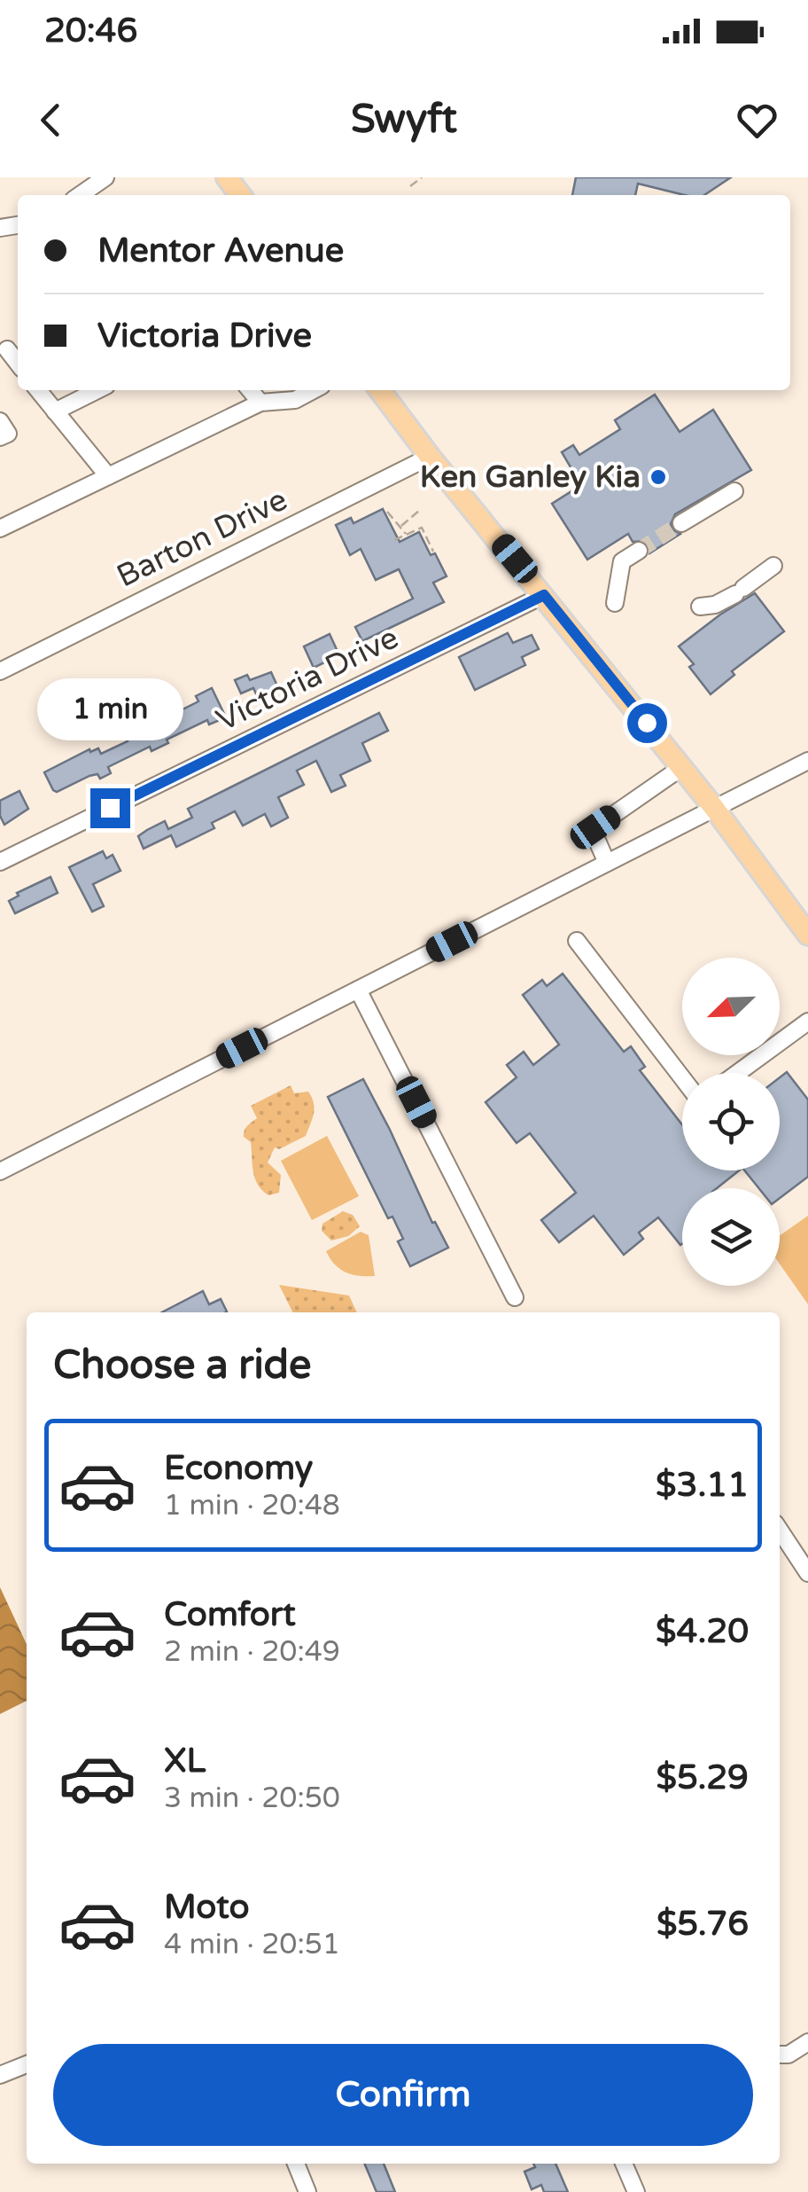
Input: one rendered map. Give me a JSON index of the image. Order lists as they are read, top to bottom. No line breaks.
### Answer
{"streets":{"street":["Barton Drive","Victoria Drive"]},"places":["Ken Ganley Kia"],"north":"bottom left","page":{"status":"20:46","header":"Swyft","banner":["Mentor Avenue","Victoria Drive"],"bubble":"1 min","heading":"Choose a ride","list":[{"name":"Economy","note":"1 min · 20:48","value":"$3.11"},{"name":"Comfort","note":"2 min · 20:49","value":"$4.20"},{"name":"XL","note":"3 min · 20:50","value":"$5.29"},{"name":"Moto","note":"4 min · 20:51","value":"$5.76"}],"buttons":"Confirm"}}
